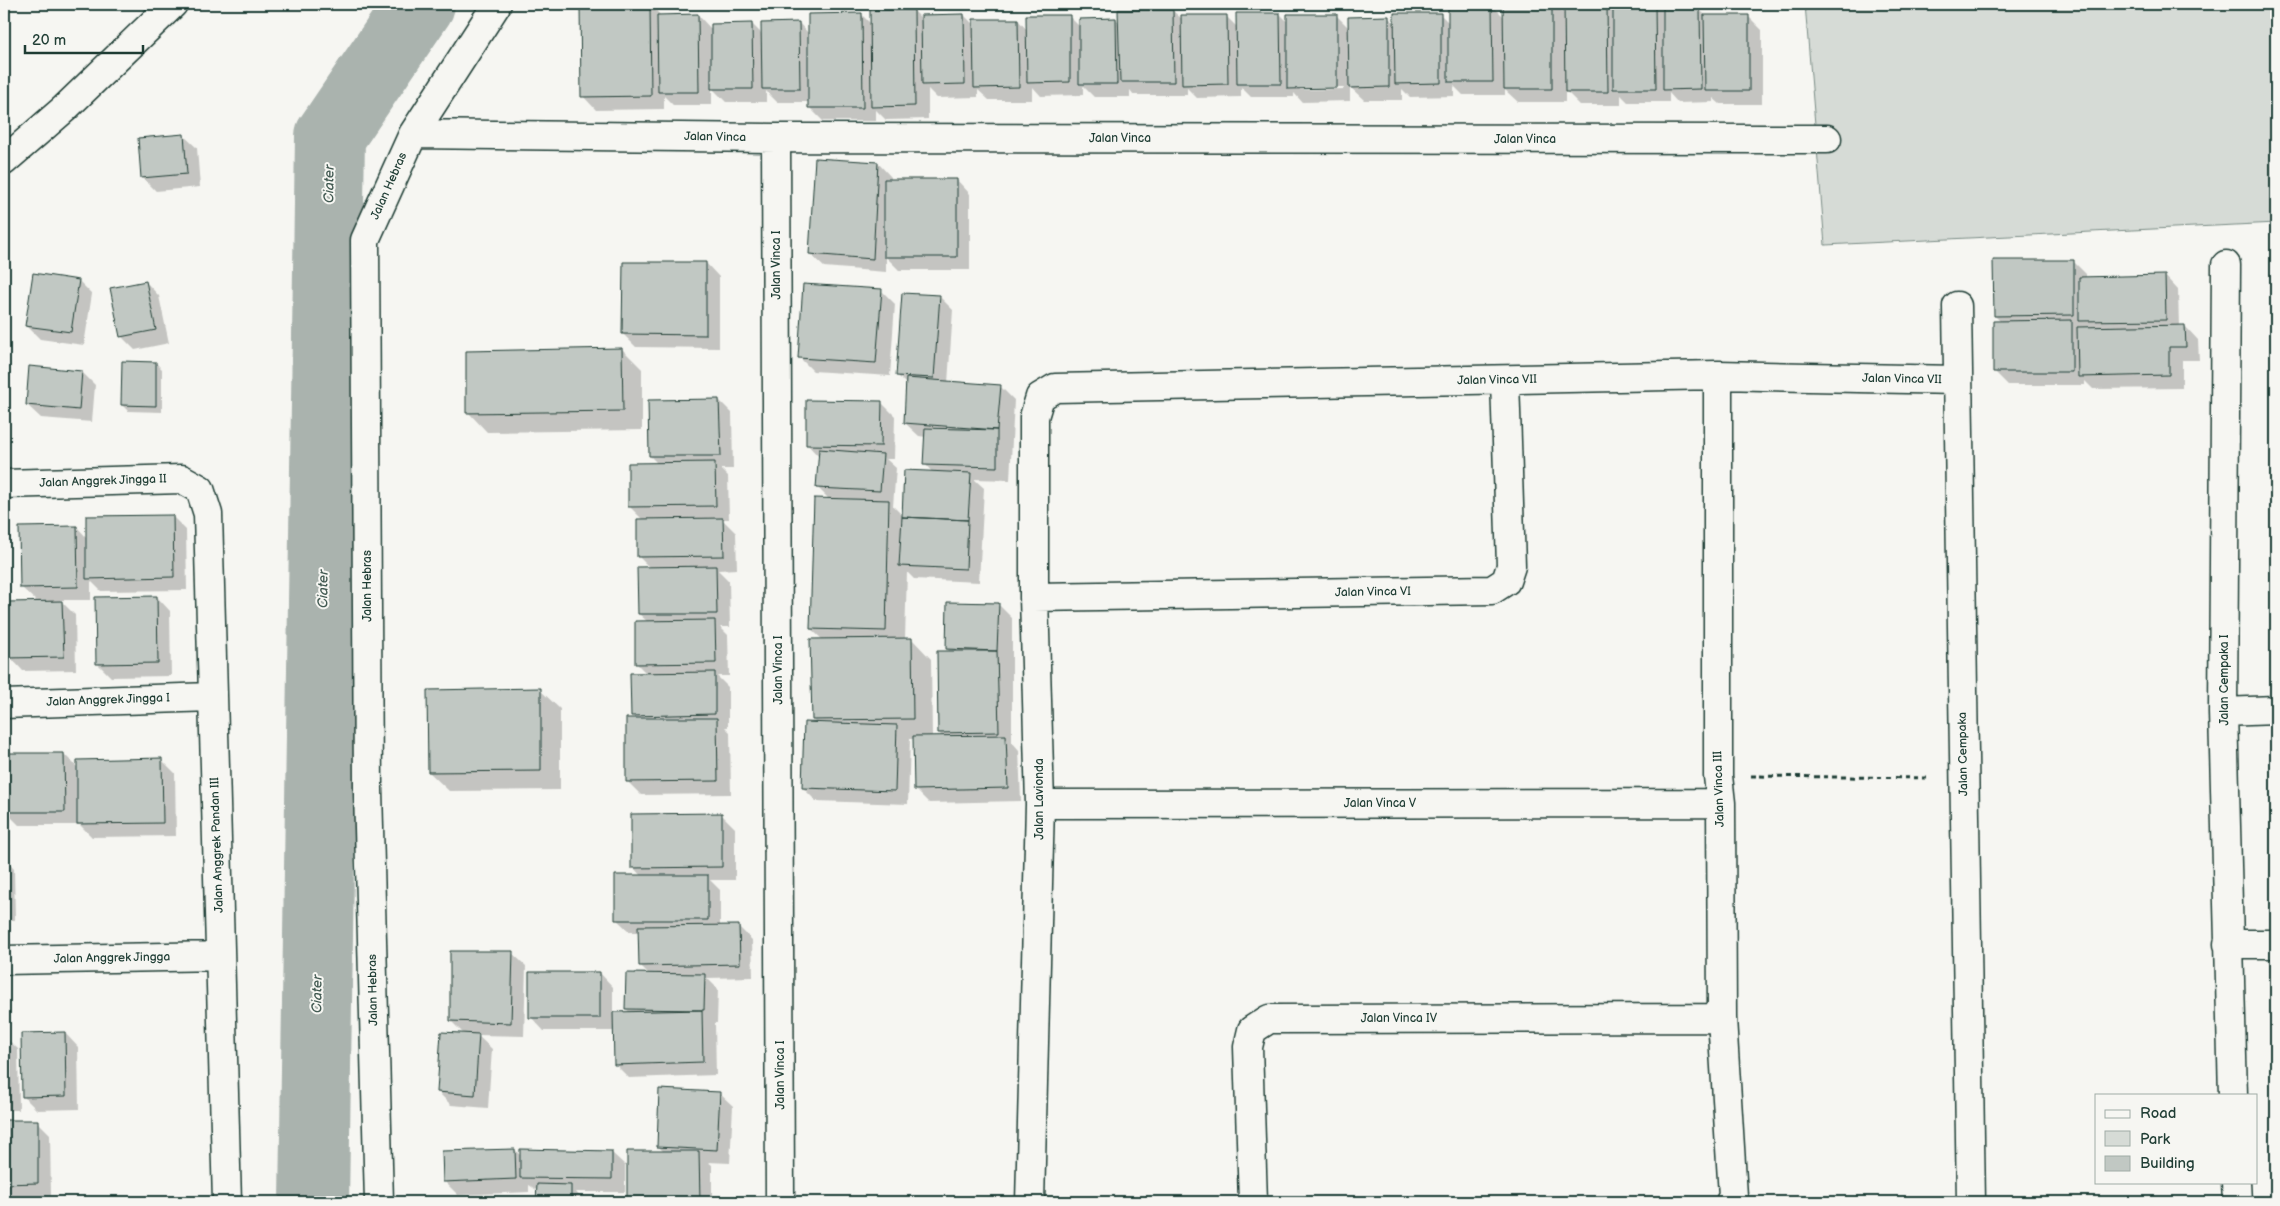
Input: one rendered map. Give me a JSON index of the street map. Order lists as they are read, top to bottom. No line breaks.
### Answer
{"streets":{"street":["Jalan Vinca","Jalan Hebras","Jalan Vinca I","Jalan Vinca VII","Jalan Anggrek Jingga II","Jalan Vinca VI","Jalan Cempaka I","Jalan Anggrek Jingga I","Jalan Cempaka","Jalan Vinca III","Jalan Lavionda","Jalan Vinca V","Jalan Anggrek Pandan III","Jalan Anggrek Jingga","Jalan Vinca IV"]},"crossings":[["Jalan Vinca","Jalan Hebras"],["Jalan Vinca","Jalan Vinca I"],["Jalan Vinca VII","Jalan Vinca VI"],["Jalan Vinca VII","Jalan Cempaka"],["Jalan Vinca VII","Jalan Vinca III"],["Jalan Vinca VII","Jalan Lavionda"],["Jalan Anggrek Jingga II","Jalan Anggrek Pandan III"],["Jalan Vinca VI","Jalan Lavionda"],["Jalan Anggrek Jingga I","Jalan Anggrek Pandan III"],["Jalan Vinca III","Jalan Vinca V"],["Jalan Vinca III","Jalan Vinca IV"],["Jalan Lavionda","Jalan Vinca V"],["Jalan Anggrek Pandan III","Jalan Anggrek Jingga"]],"water":["Ciater"],"legend":["Road","Park","Building"],"scale_bar":"20 m"}
